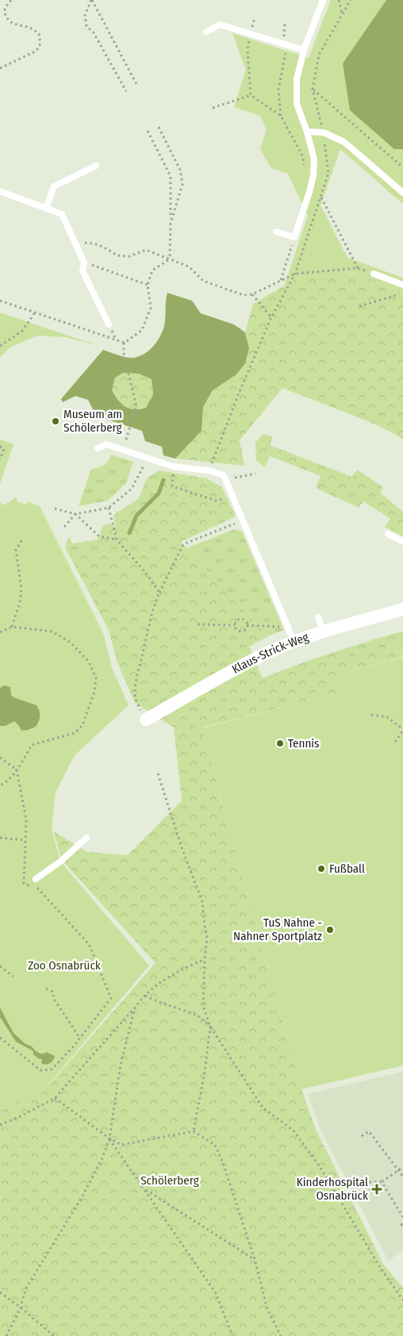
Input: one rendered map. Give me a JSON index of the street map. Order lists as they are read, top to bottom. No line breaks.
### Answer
{"streets":{"street":["Klaus-Strick-Weg"]},"parks":["Zoo Osnabrück","Schölerberg"],"places":{"other":["Museum am Schölerberg","Tennis","Fußball","TuS Nahne - Nahner Sportplatz"],"health":["Kinderhospital Osnabrück"]}}
